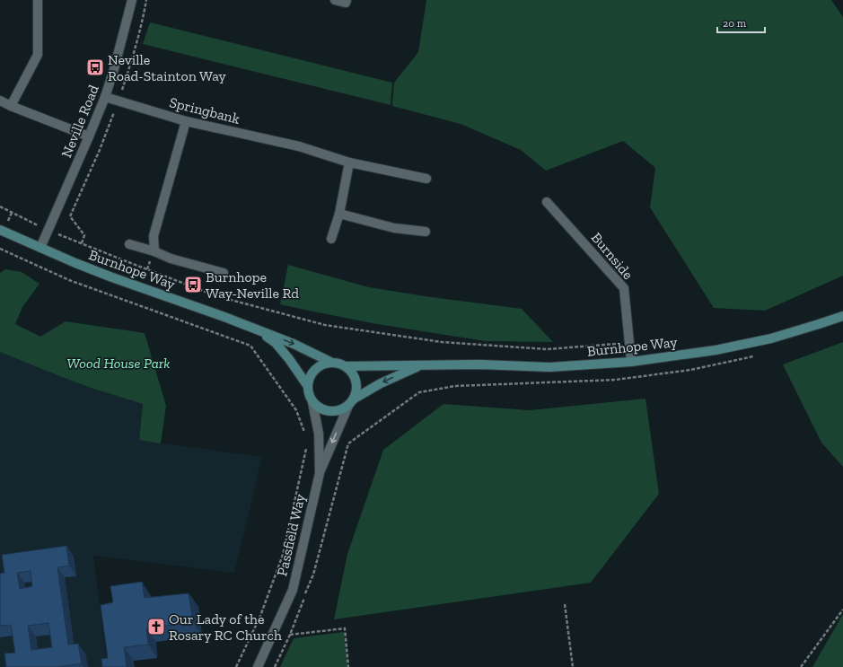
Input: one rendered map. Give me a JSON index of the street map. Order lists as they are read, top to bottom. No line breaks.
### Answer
{"streets":{"main road":["Burnhope Way"],"street":["Springbank","Neville Road","Burnside","Passfield Way"]},"crossings":[["Springbank","Neville Road"],["Neville Road","Burnhope Way"],["Burnside","Burnhope Way"],["Burnhope Way","Passfield Way"]],"parks":["Wood House Park"],"places":{"bus stop":["Neville Road-Stainton Way","Burnhope Way-Neville Rd"],"church":["Our Lady of the Rosary RC Church"]},"scale_bar":"20 m"}
